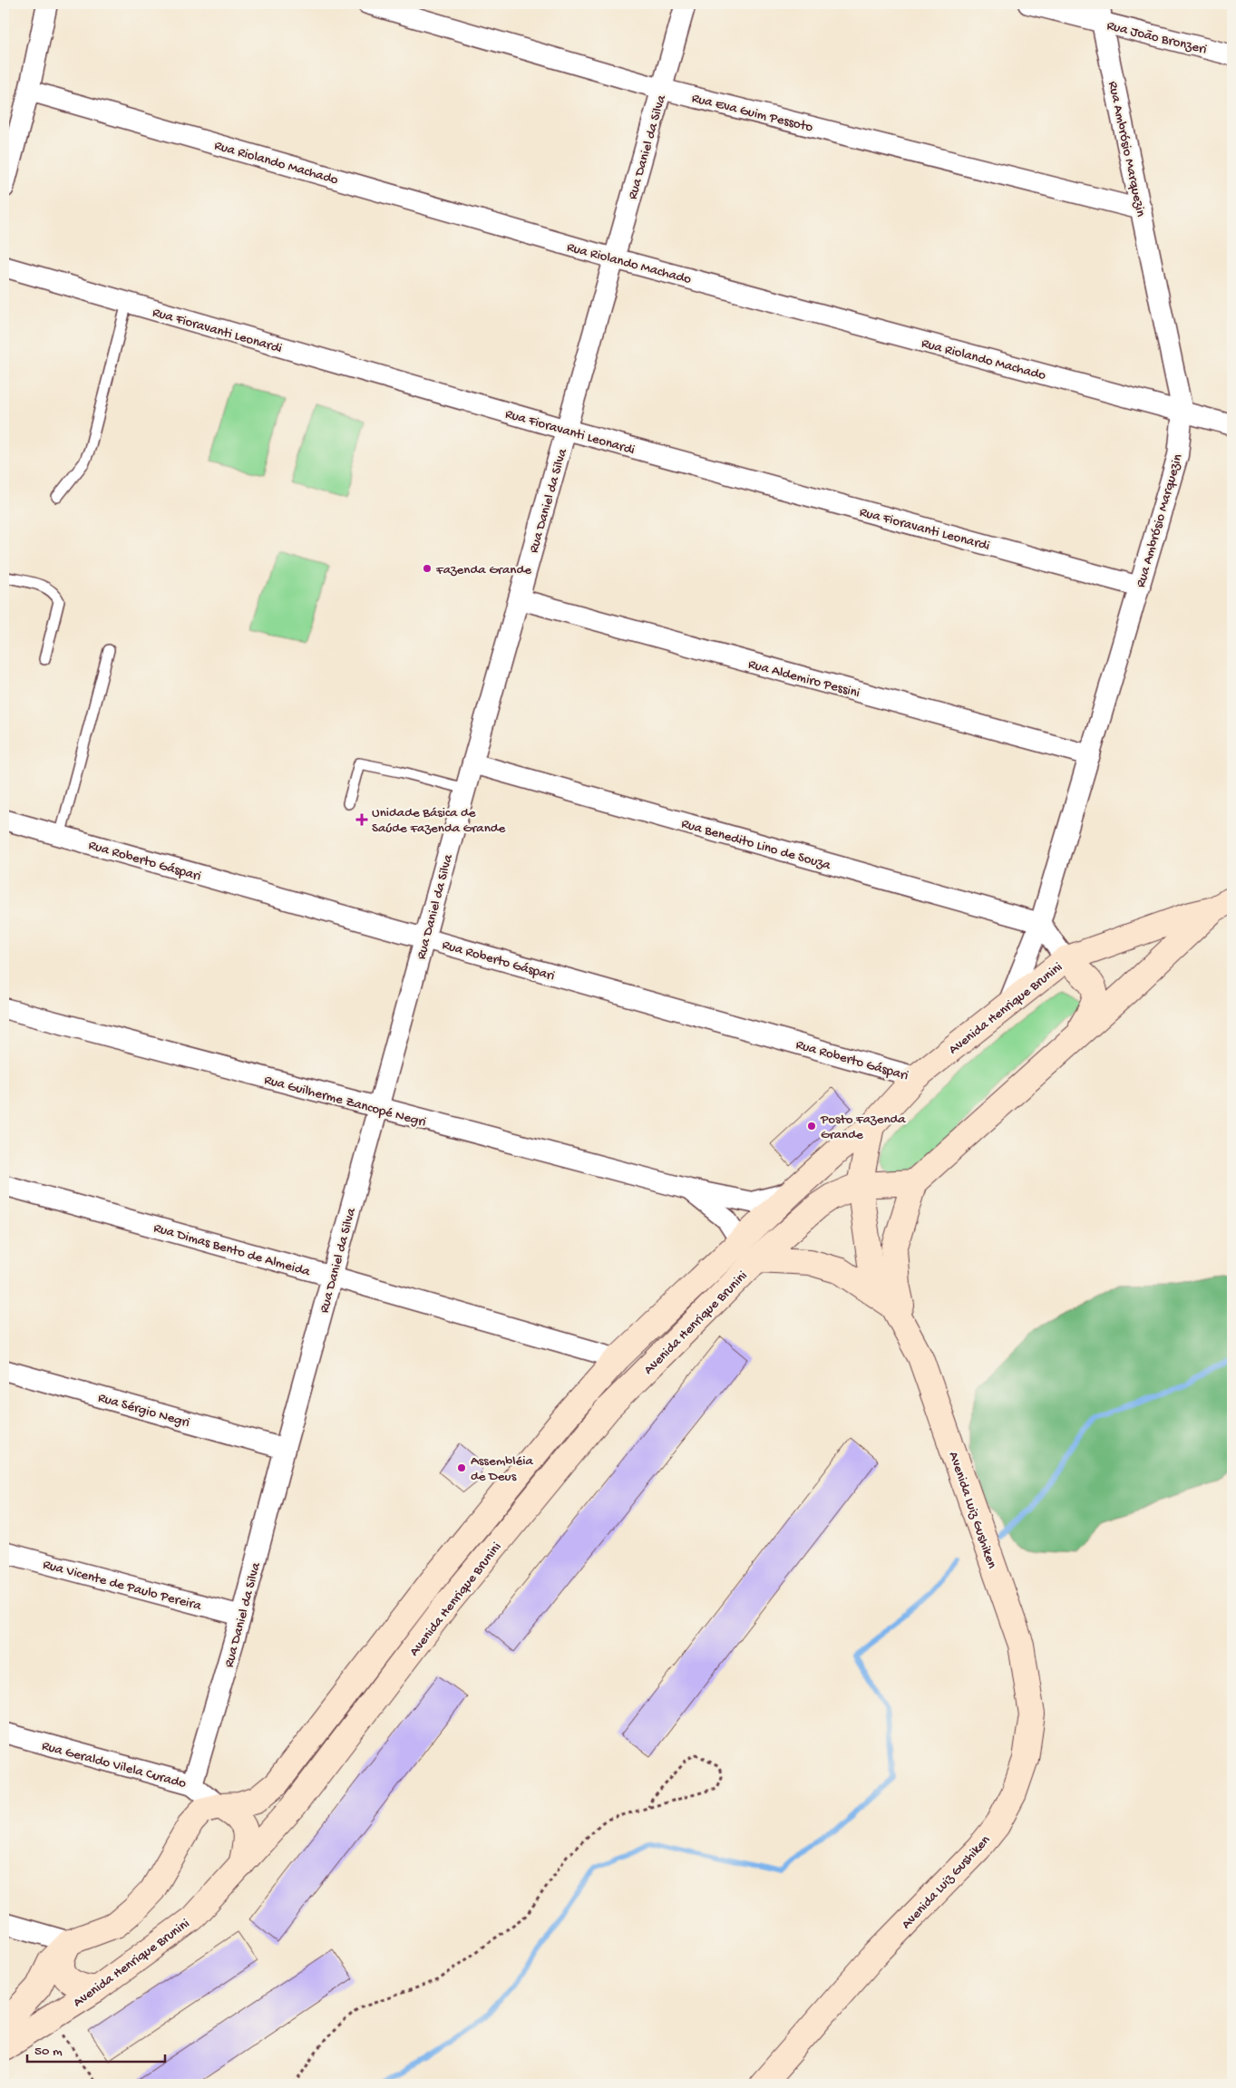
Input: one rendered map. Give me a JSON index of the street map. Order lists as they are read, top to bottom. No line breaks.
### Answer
{"streets":{"main road":["Avenida Henrique Brunini","Avenida Luiz Gushiken"],"street":["Rua João Bronzeri","Rua Eva Guim Pessoto","Rua Daniel da Silva","Rua Ambrósio Marquezin","Rua Riolando Machado","Rua Fioravanti Leonardi","Rua Aldemiro Pessini","Rua Benedito Lino de Souza","Rua Roberto Gáspari","Rua Guilherme Zancopé Negri","Rua Dimas Bento de Almeida","Rua Sérgio Negri","Rua Vicente de Paulo Pereira","Rua Geraldo Vilela Curado"]},"crossings":[["Rua João Bronzeri","Rua Ambrósio Marquezin"],["Rua Eva Guim Pessoto","Rua Daniel da Silva"],["Rua Eva Guim Pessoto","Rua Ambrósio Marquezin"],["Rua Daniel da Silva","Rua Riolando Machado"],["Rua Daniel da Silva","Rua Fioravanti Leonardi"],["Rua Daniel da Silva","Rua Aldemiro Pessini"],["Rua Daniel da Silva","Rua Benedito Lino de Souza"],["Rua Daniel da Silva","Rua Roberto Gáspari"],["Rua Daniel da Silva","Rua Guilherme Zancopé Negri"],["Rua Daniel da Silva","Rua Dimas Bento de Almeida"],["Rua Daniel da Silva","Rua Sérgio Negri"],["Rua Daniel da Silva","Rua Vicente de Paulo Pereira"],["Rua Daniel da Silva","Rua Geraldo Vilela Curado"],["Rua Ambrósio Marquezin","Rua Riolando Machado"],["Rua Ambrósio Marquezin","Rua Fioravanti Leonardi"],["Rua Ambrósio Marquezin","Rua Aldemiro Pessini"],["Rua Ambrósio Marquezin","Rua Benedito Lino de Souza"],["Rua Ambrósio Marquezin","Avenida Henrique Brunini"],["Rua Roberto Gáspari","Avenida Henrique Brunini"],["Avenida Henrique Brunini","Rua Guilherme Zancopé Negri"],["Avenida Henrique Brunini","Rua Dimas Bento de Almeida"],["Avenida Henrique Brunini","Avenida Luiz Gushiken"],["Avenida Henrique Brunini","Rua Geraldo Vilela Curado"]],"places":{"other":["Fazenda Grande","Posto Fazenda Grande","Assembléia de Deus"],"health":["Unidade Básica de Saúde Fazenda Grande"]},"scale_bar":"50 m"}
